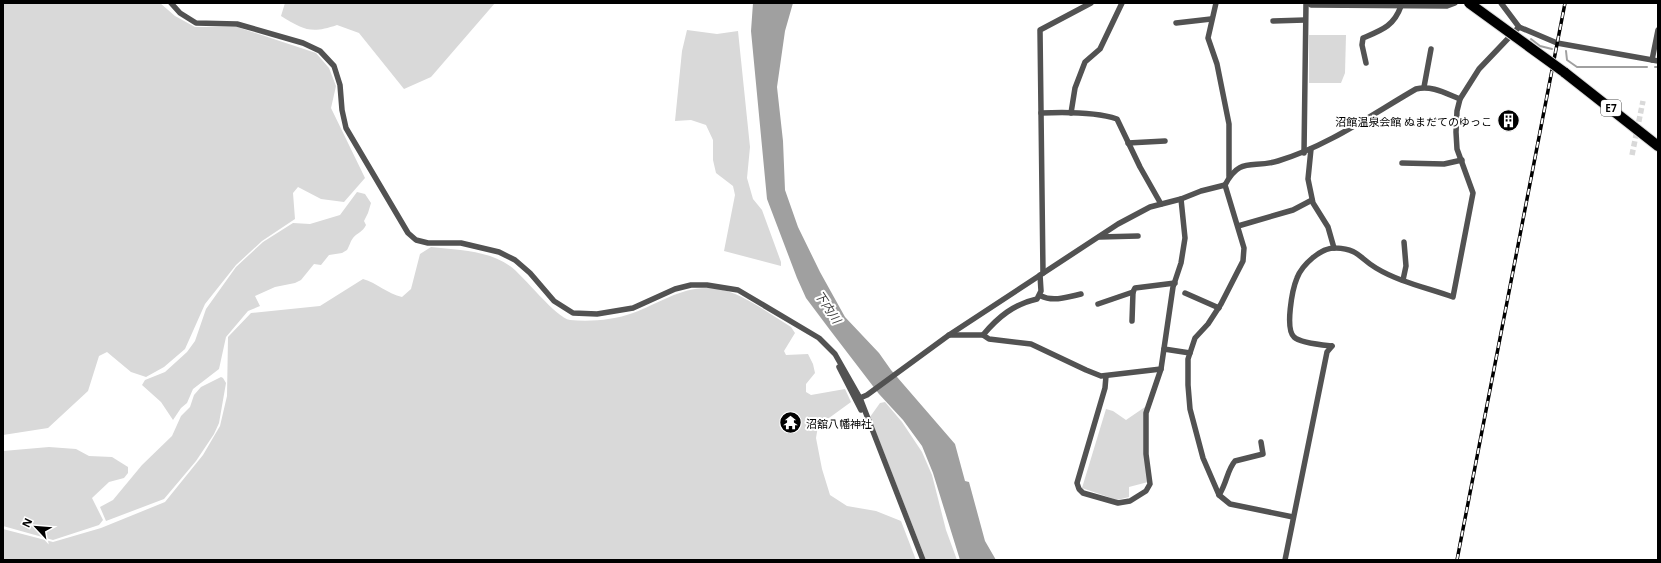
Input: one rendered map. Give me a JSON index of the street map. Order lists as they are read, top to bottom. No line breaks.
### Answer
{"streets":{"highway":["E7"]},"water":["下内川"],"places":{"building":["沼館温泉会館 ぬまだてのゆっこ"],"temple":["沼舘八幡神社"]},"north":"top left"}
